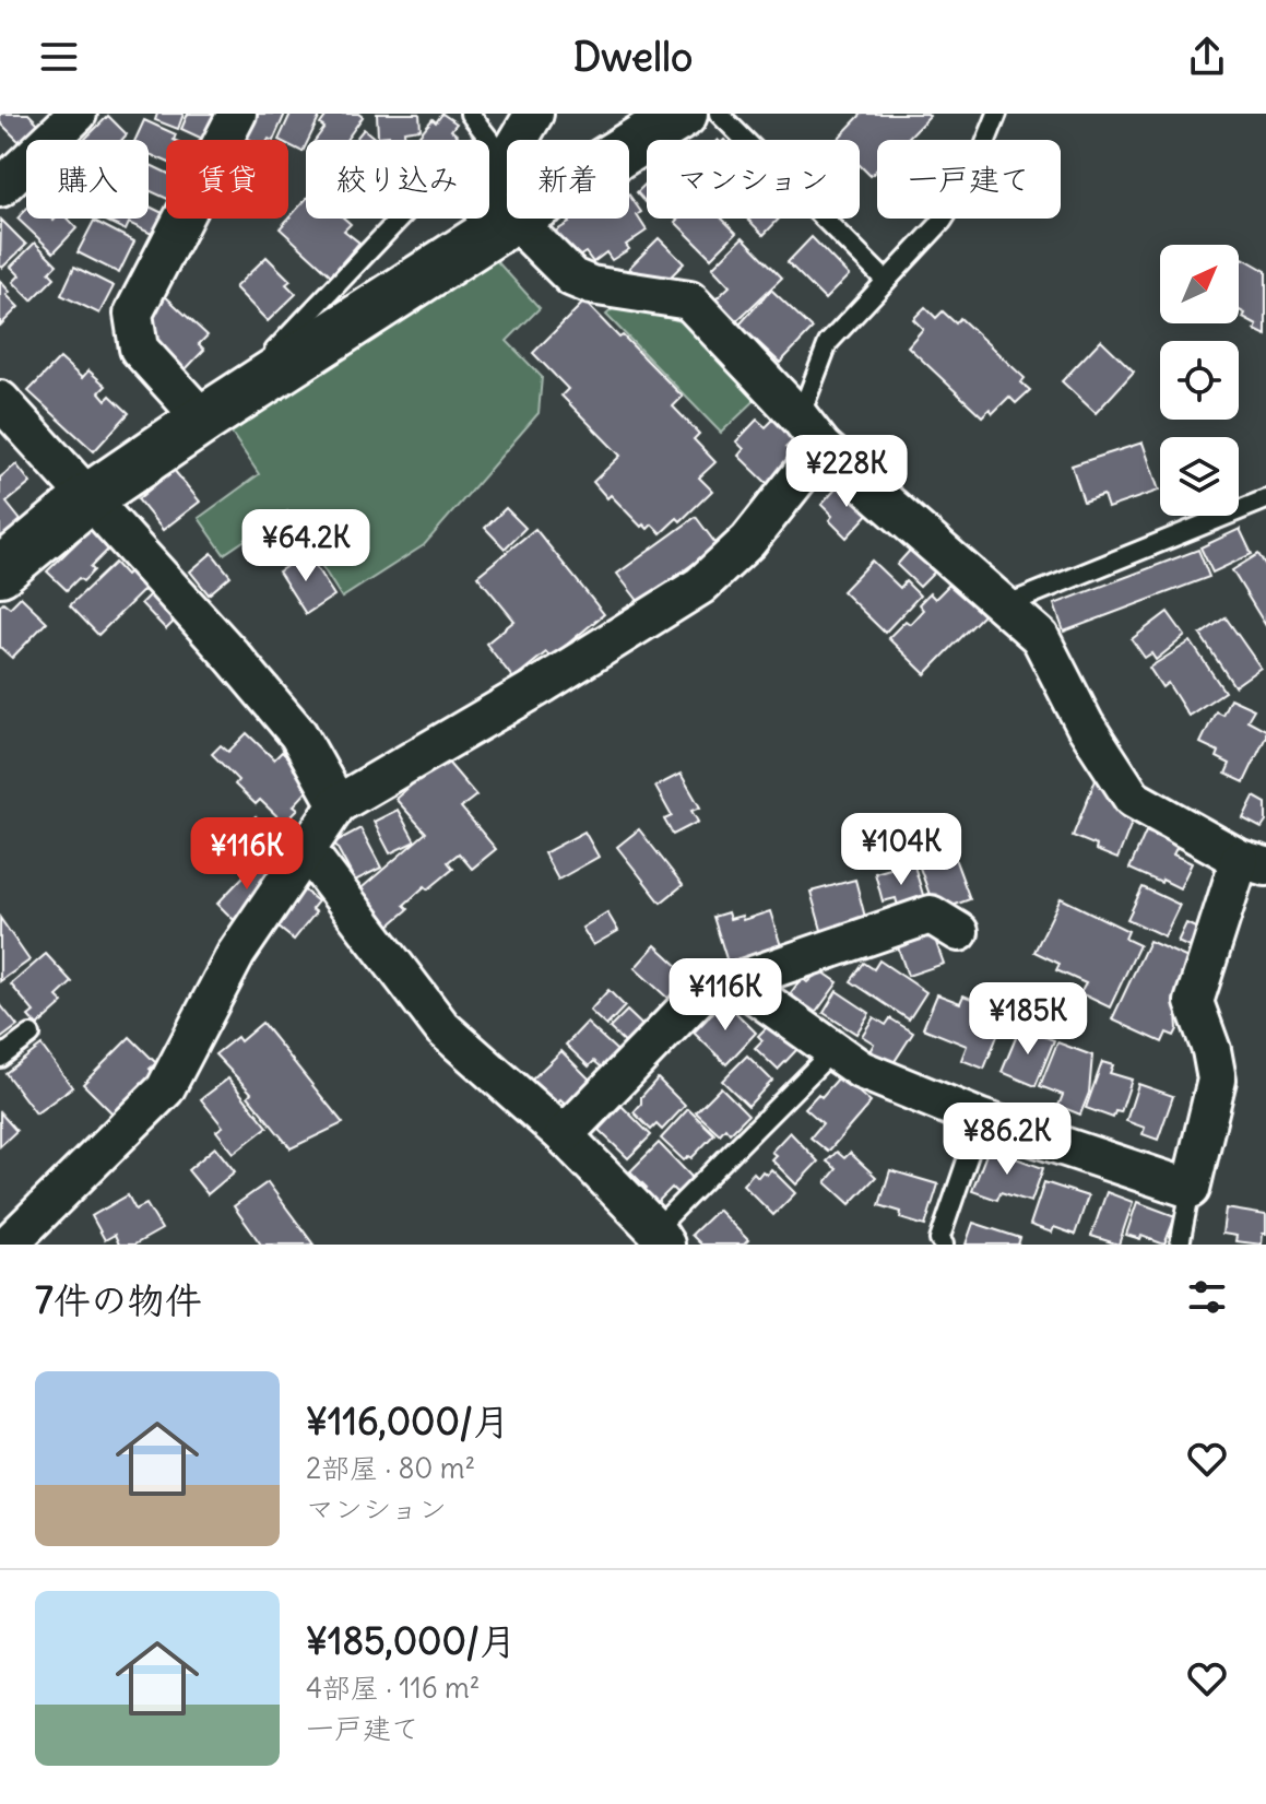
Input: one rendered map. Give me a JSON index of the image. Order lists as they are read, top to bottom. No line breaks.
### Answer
{"north":"top right","page":{"header":"Dwello","chip":["購入","賃貸","絞り込み","新着","マンション","一戸建て"],"price":["¥228K","¥64.2K","¥104K","¥116K","¥116K","¥185K","¥86.2K"],"heading":"7件の物件","list":[{"name":"¥116,000/月","note":"2部屋 · 80 m² · マンション"},{"name":"¥185,000/月","note":"4部屋 · 116 m² · 一戸建て"}]}}
